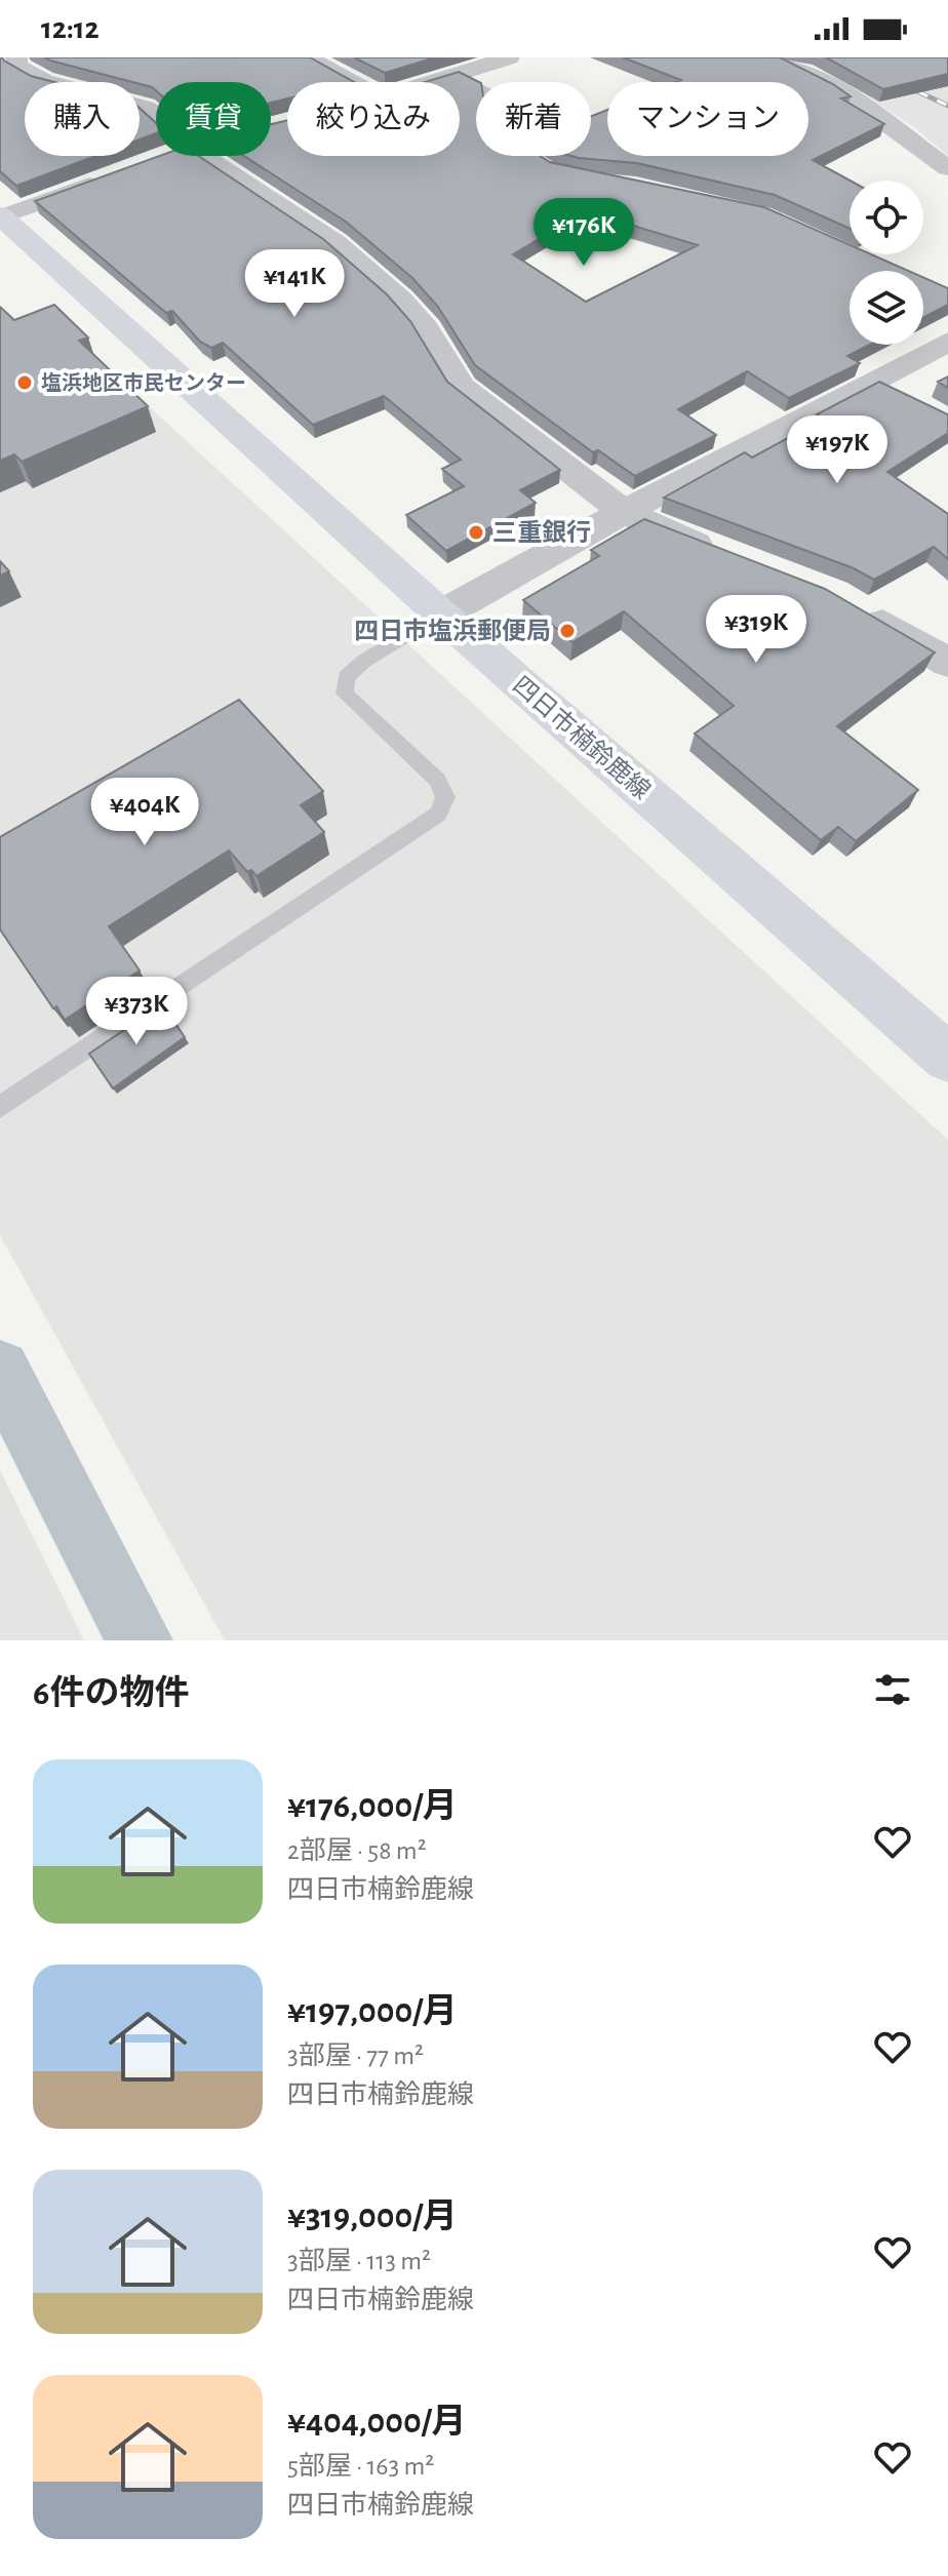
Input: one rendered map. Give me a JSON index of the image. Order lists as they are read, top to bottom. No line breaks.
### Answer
{"streets":{"main road":["四日市楠鈴鹿線"]},"places":["塩浜地区市民センター","三重銀行","四日市塩浜郵便局"],"page":{"status":"12:12","chip":["購入","賃貸","絞り込み","新着","マンション"],"price":["¥176K","¥141K","¥197K","¥319K","¥404K","¥373K"],"heading":"6件の物件","list":[{"name":"¥176,000/月","note":"2部屋 · 58 m² · 四日市楠鈴鹿線"},{"name":"¥197,000/月","note":"3部屋 · 77 m² · 四日市楠鈴鹿線"},{"name":"¥319,000/月","note":"3部屋 · 113 m² · 四日市楠鈴鹿線"},{"name":"¥404,000/月","note":"5部屋 · 163 m² · 四日市楠鈴鹿線"}]}}
